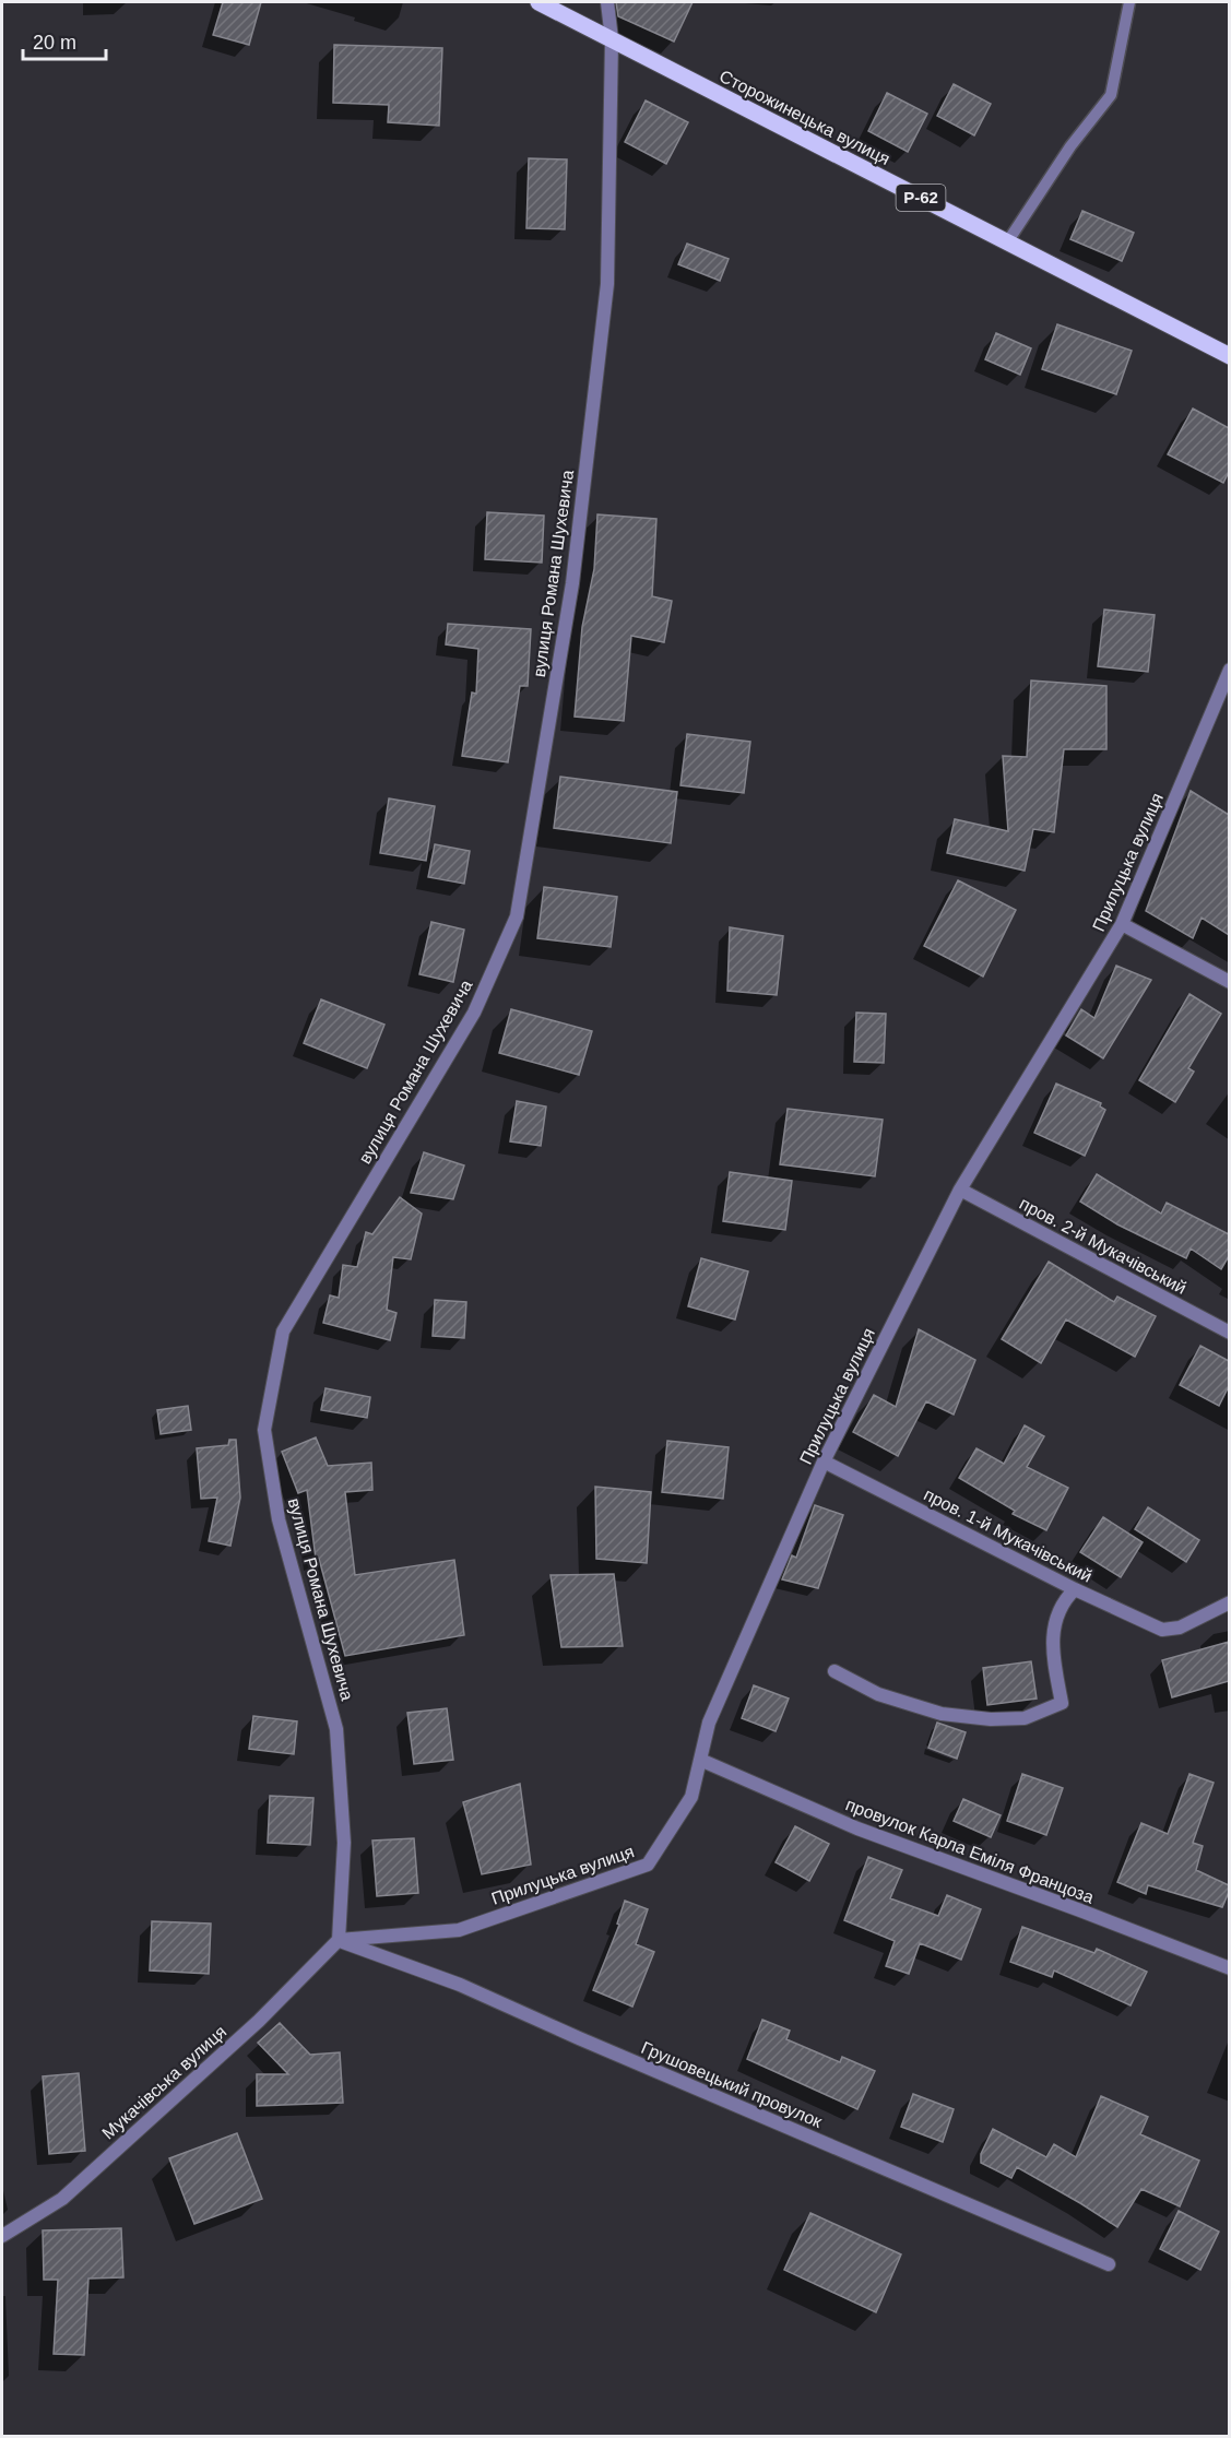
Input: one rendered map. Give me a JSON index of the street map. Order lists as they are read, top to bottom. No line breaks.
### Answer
{"streets":{"main road":["Сторожинецька вулиця","Р-62"],"street":["вулиця Романа Шухевича","Прилуцька вулиця","пров. 2-й Мукачівський","пров. 1-й Мукачівський","провулок Карла Еміля Францоза","Мукачівська вулиця","Грушовецький провулок"]},"crossings":[["Сторожинецька вулиця","вулиця Романа Шухевича"],["вулиця Романа Шухевича","Прилуцька вулиця"],["вулиця Романа Шухевича","Мукачівська вулиця"],["вулиця Романа Шухевича","Грушовецький провулок"],["Прилуцька вулиця","пров. 2-й Мукачівський"],["Прилуцька вулиця","пров. 1-й Мукачівський"],["Прилуцька вулиця","провулок Карла Еміля Францоза"],["Прилуцька вулиця","Мукачівська вулиця"],["Прилуцька вулиця","Грушовецький провулок"],["Мукачівська вулиця","Грушовецький провулок"]],"scale_bar":"20 m"}
